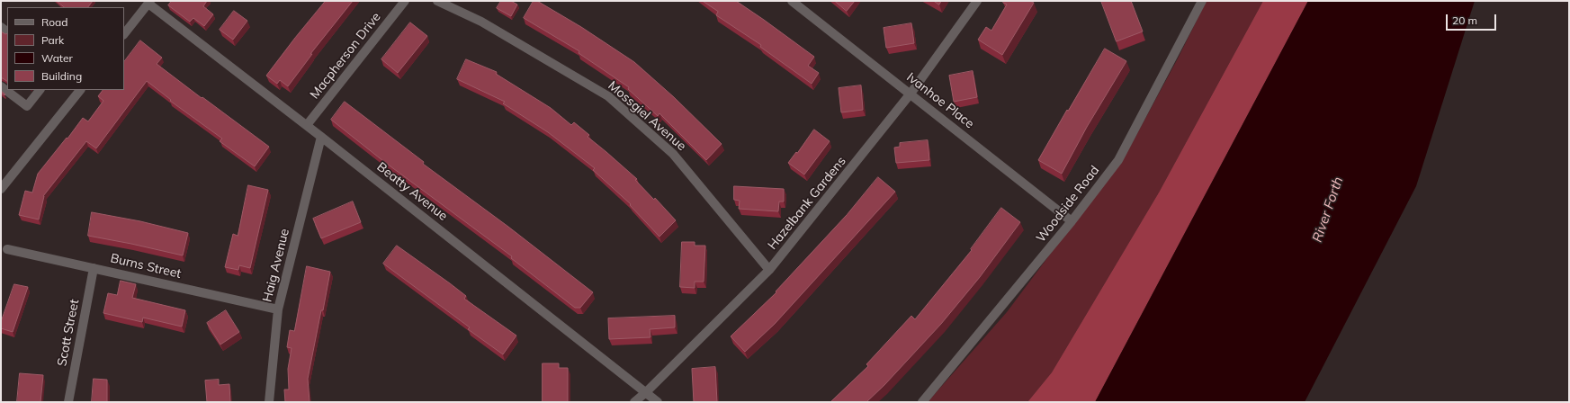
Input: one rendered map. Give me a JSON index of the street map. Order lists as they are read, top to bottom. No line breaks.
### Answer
{"streets":{"street":["Macpherson Drive","Ivanhoe Place","Mossgiel Avenue","Beatty Avenue","Hazelbank Gardens","Woodside Road","Haig Avenue","Burns Street","Scott Street"]},"crossings":[["Macpherson Drive","Beatty Avenue"],["Ivanhoe Place","Hazelbank Gardens"],["Ivanhoe Place","Woodside Road"],["Mossgiel Avenue","Hazelbank Gardens"],["Beatty Avenue","Hazelbank Gardens"],["Beatty Avenue","Haig Avenue"],["Haig Avenue","Burns Street"],["Burns Street","Scott Street"]],"water":["River Forth"],"legend":["Road","Park","Water","Building"],"scale_bar":"20 m"}
